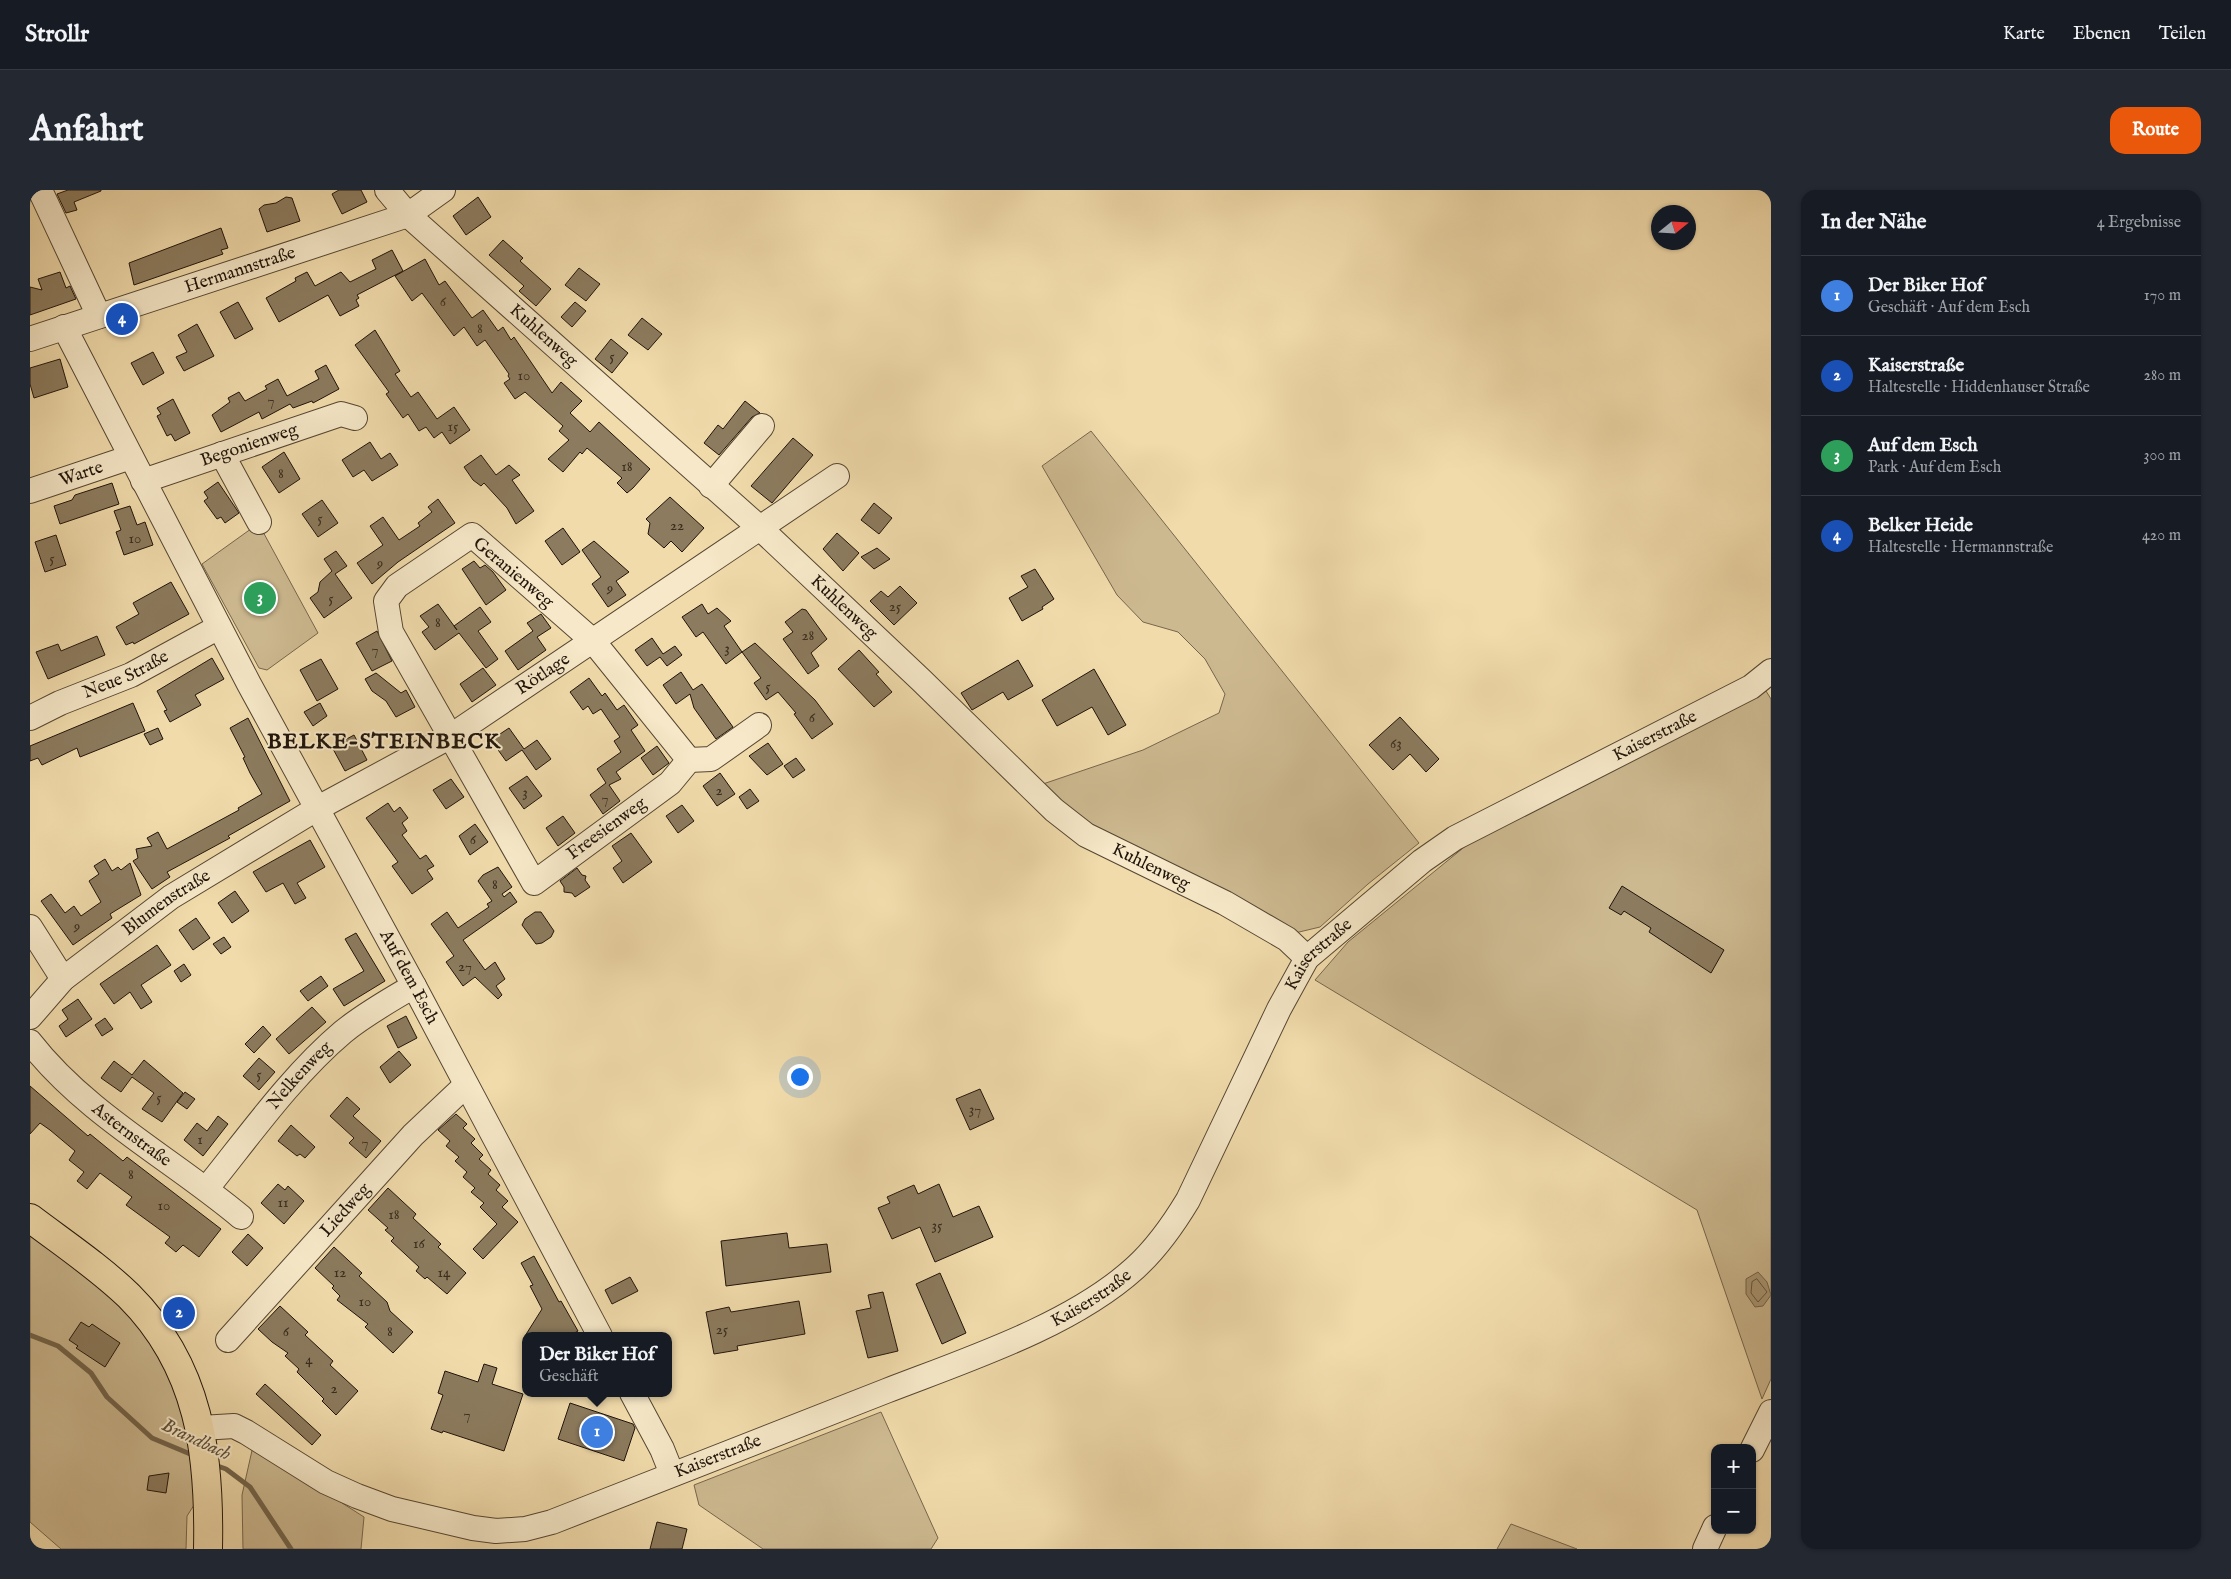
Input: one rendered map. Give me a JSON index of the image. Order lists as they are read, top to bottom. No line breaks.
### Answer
{"streets":{"street":["Hermannstraße","Kuhlenweg","Begonienweg","Warte","Geranienweg","Neue Straße","Rötlage","Kaiserstraße","Freesienweg","Blumenstraße","Auf dem Esch","Nelkenweg","Asternstraße","Liedweg"]},"crossings":[["Hermannstraße","Kuhlenweg"],["Hermannstraße","Auf dem Esch"],["Kuhlenweg","Rötlage"],["Kuhlenweg","Kaiserstraße"],["Begonienweg","Auf dem Esch"],["Warte","Auf dem Esch"],["Geranienweg","Rötlage"],["Geranienweg","Freesienweg"],["Neue Straße","Auf dem Esch"],["Rötlage","Freesienweg"],["Rötlage","Blumenstraße"],["Rötlage","Auf dem Esch"],["Blumenstraße","Auf dem Esch"],["Auf dem Esch","Nelkenweg"],["Auf dem Esch","Liedweg"],["Nelkenweg","Asternstraße"]],"districts":["BELKE-STEINBECK"],"water":["Brandbach"],"house_numbers":["6","8","5","10","7","15","18","8","5","22","10","5","9","9","5","25","8","28","3","7","5","6","63","2","3","7","6","8","9","27","5","5","37","1","7","8","11","10","18","35","16","12","14","10","25","6","8","4","2","7"],"north":"right","page":{"header":"Strollr","nav":["Karte","Ebenen","Teilen"],"buttons":"Route","title":"Anfahrt","heading":["In der Nähe","4 Ergebnisse"],"list":[{"mark":"1","name":"Der Biker Hof","note":"Geschäft · Auf dem Esch","value":"170 m"},{"mark":"2","name":"Kaiserstraße","note":"Haltestelle · Hiddenhauser Straße","value":"280 m"},{"mark":"3","name":"Auf dem Esch","note":"Park · Auf dem Esch","value":"300 m"},{"mark":"4","name":"Belker Heide","note":"Haltestelle · Hermannstraße","value":"420 m"}],"pins":["4","3","2","1"],"popup":["Der Biker Hof","Geschäft"],"map_buttons":["+","−"]}}
